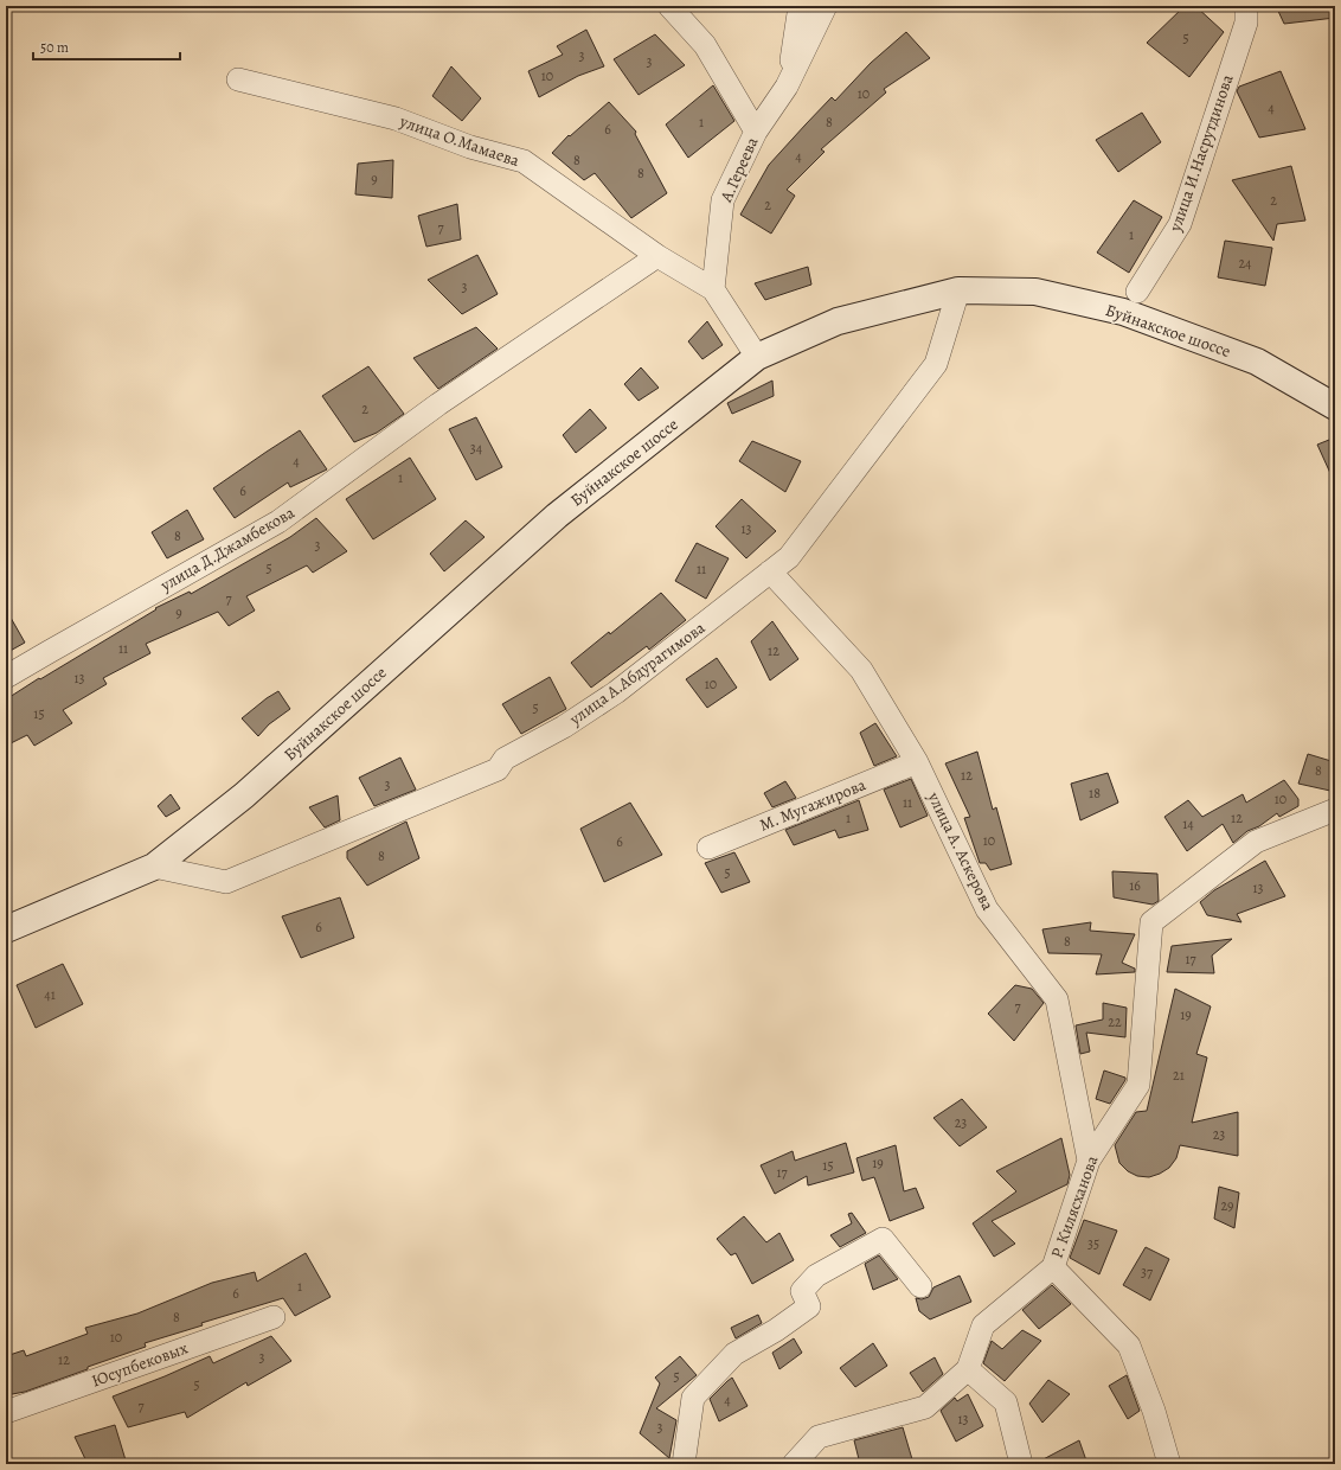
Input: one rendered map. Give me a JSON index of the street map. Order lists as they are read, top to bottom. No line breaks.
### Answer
{"streets":{"main road":["Буйнакское шоссе"],"street":["улица О.Мамаева","улица И.Насрутдинова","A.Гереева","улица Д.Джамбекова","улица А.Абдурагимова","М. Мугажирова","улица А. Аскерова","Р. Килясханова","Юсупбековых"]},"crossings":[["улица О.Мамаева","A.Гереева"],["улица О.Мамаева","улица Д.Джамбекова"],["Буйнакское шоссе","улица А.Абдурагимова"],["улица А.Абдурагимова","улица А. Аскерова"],["М. Мугажирова","улица А. Аскерова"],["улица А. Аскерова","Р. Килясханова"]],"house_numbers":["5","3","3","10","10","4","1","8","6","4","8","8","9","2","2","7","1","24","3","2","34","4","1","6","13","8","3","5","11","7","9","11","12","13","10","5","15","8","12","3","18","10","11","1","12","14","10","6","8","5","16","13","6","8","17","41","7","19","22","21","23","23","19","15","17","29","35","37","1","6","8","10","3","12","5","5","4","7","13","3"],"scale_bar":"50 m"}
